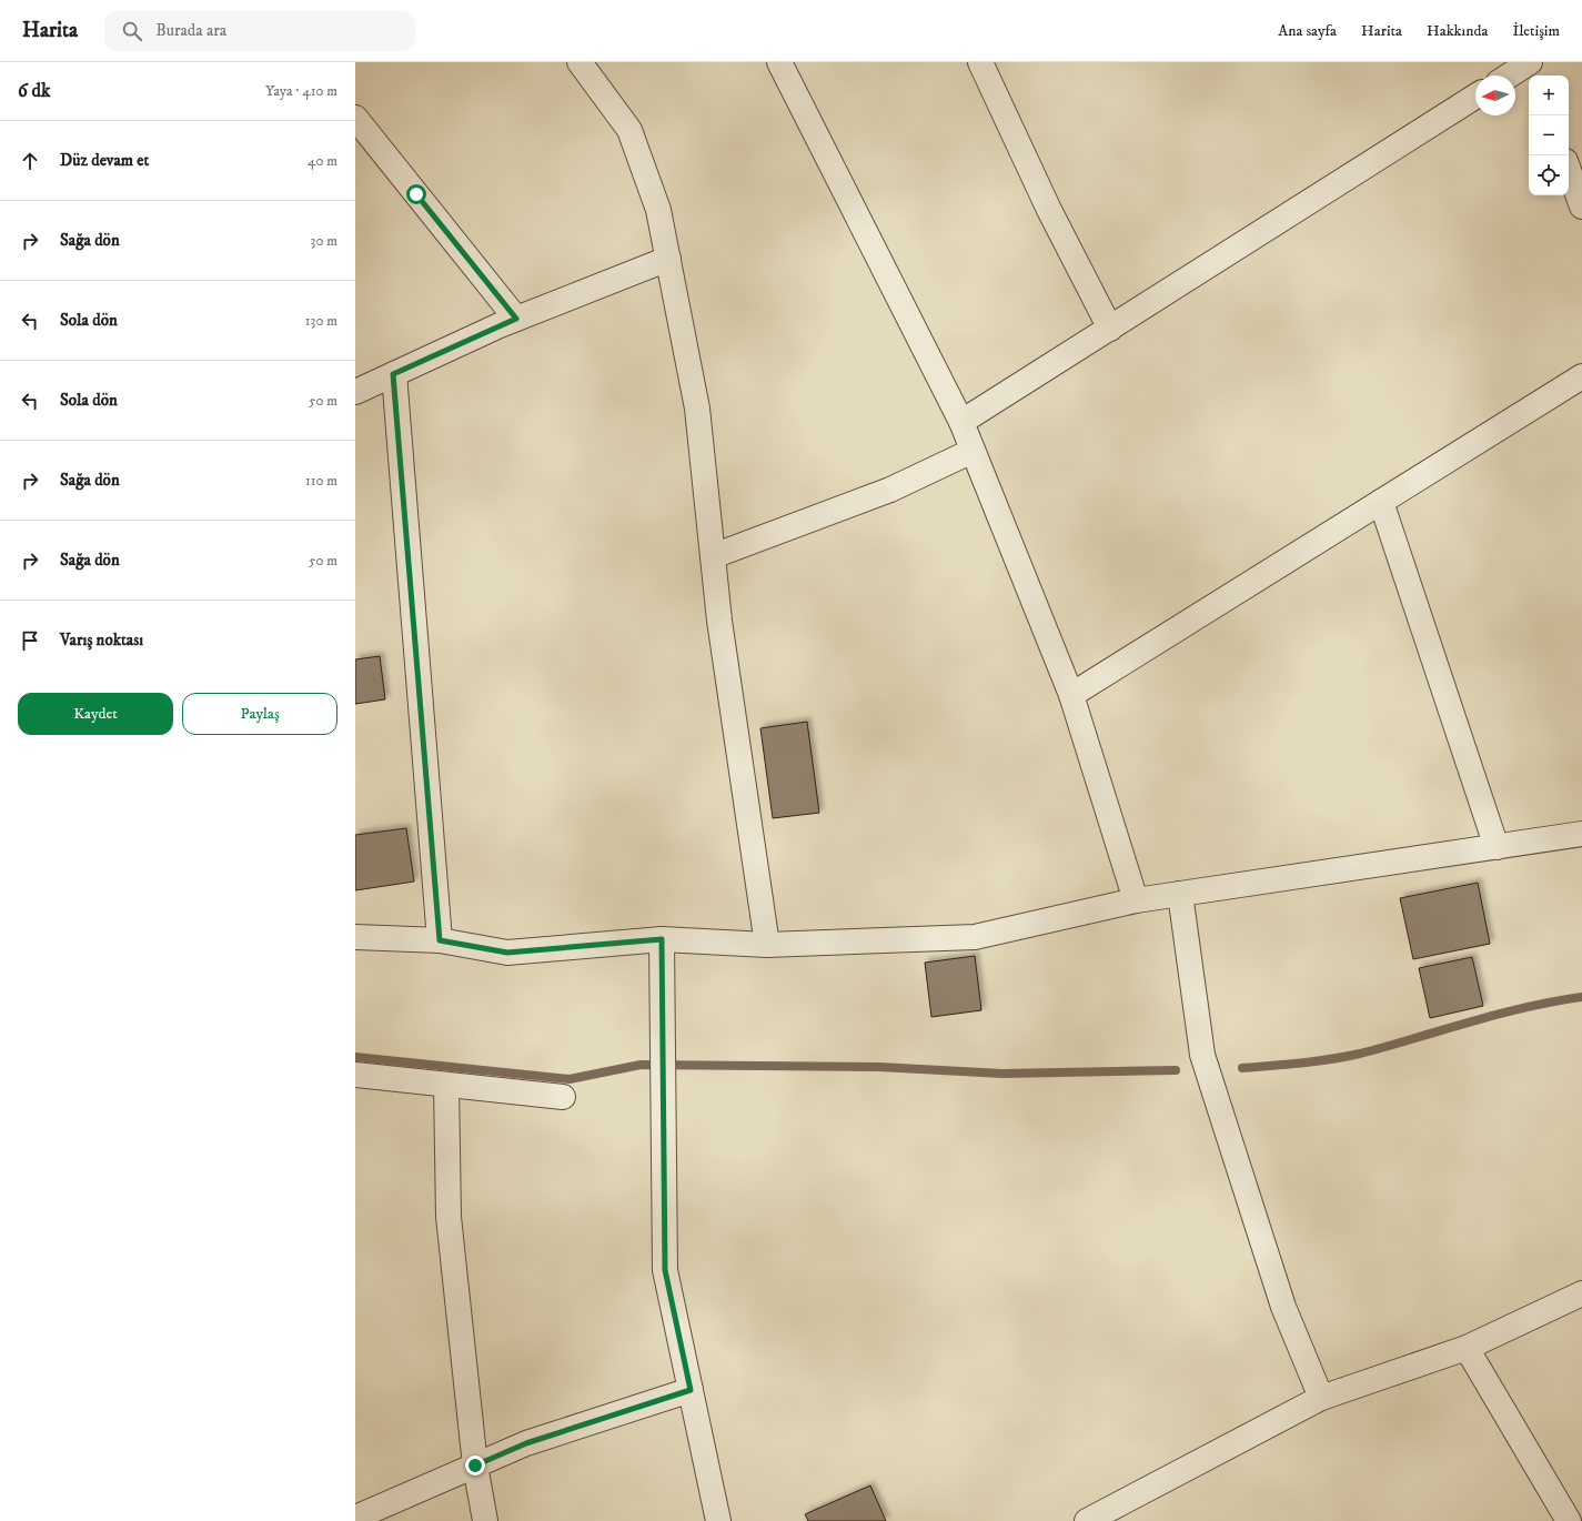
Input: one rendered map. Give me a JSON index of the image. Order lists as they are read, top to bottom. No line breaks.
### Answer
{"north":"left","page":{"header":"Harita","search":"Burada ara","nav":["Ana sayfa","Harita","Hakkında","İletişim"],"heading":["6 dk","Yaya · 410 m"],"map_buttons":["+","−"],"list":[["Düz devam et","40 m"],["Sağa dön","30 m"],["Sola dön","130 m"],["Sola dön","50 m"],["Sağa dön","110 m"],["Sağa dön","50 m"],"Varış noktası"],"buttons":["Kaydet","Paylaş"]}}
